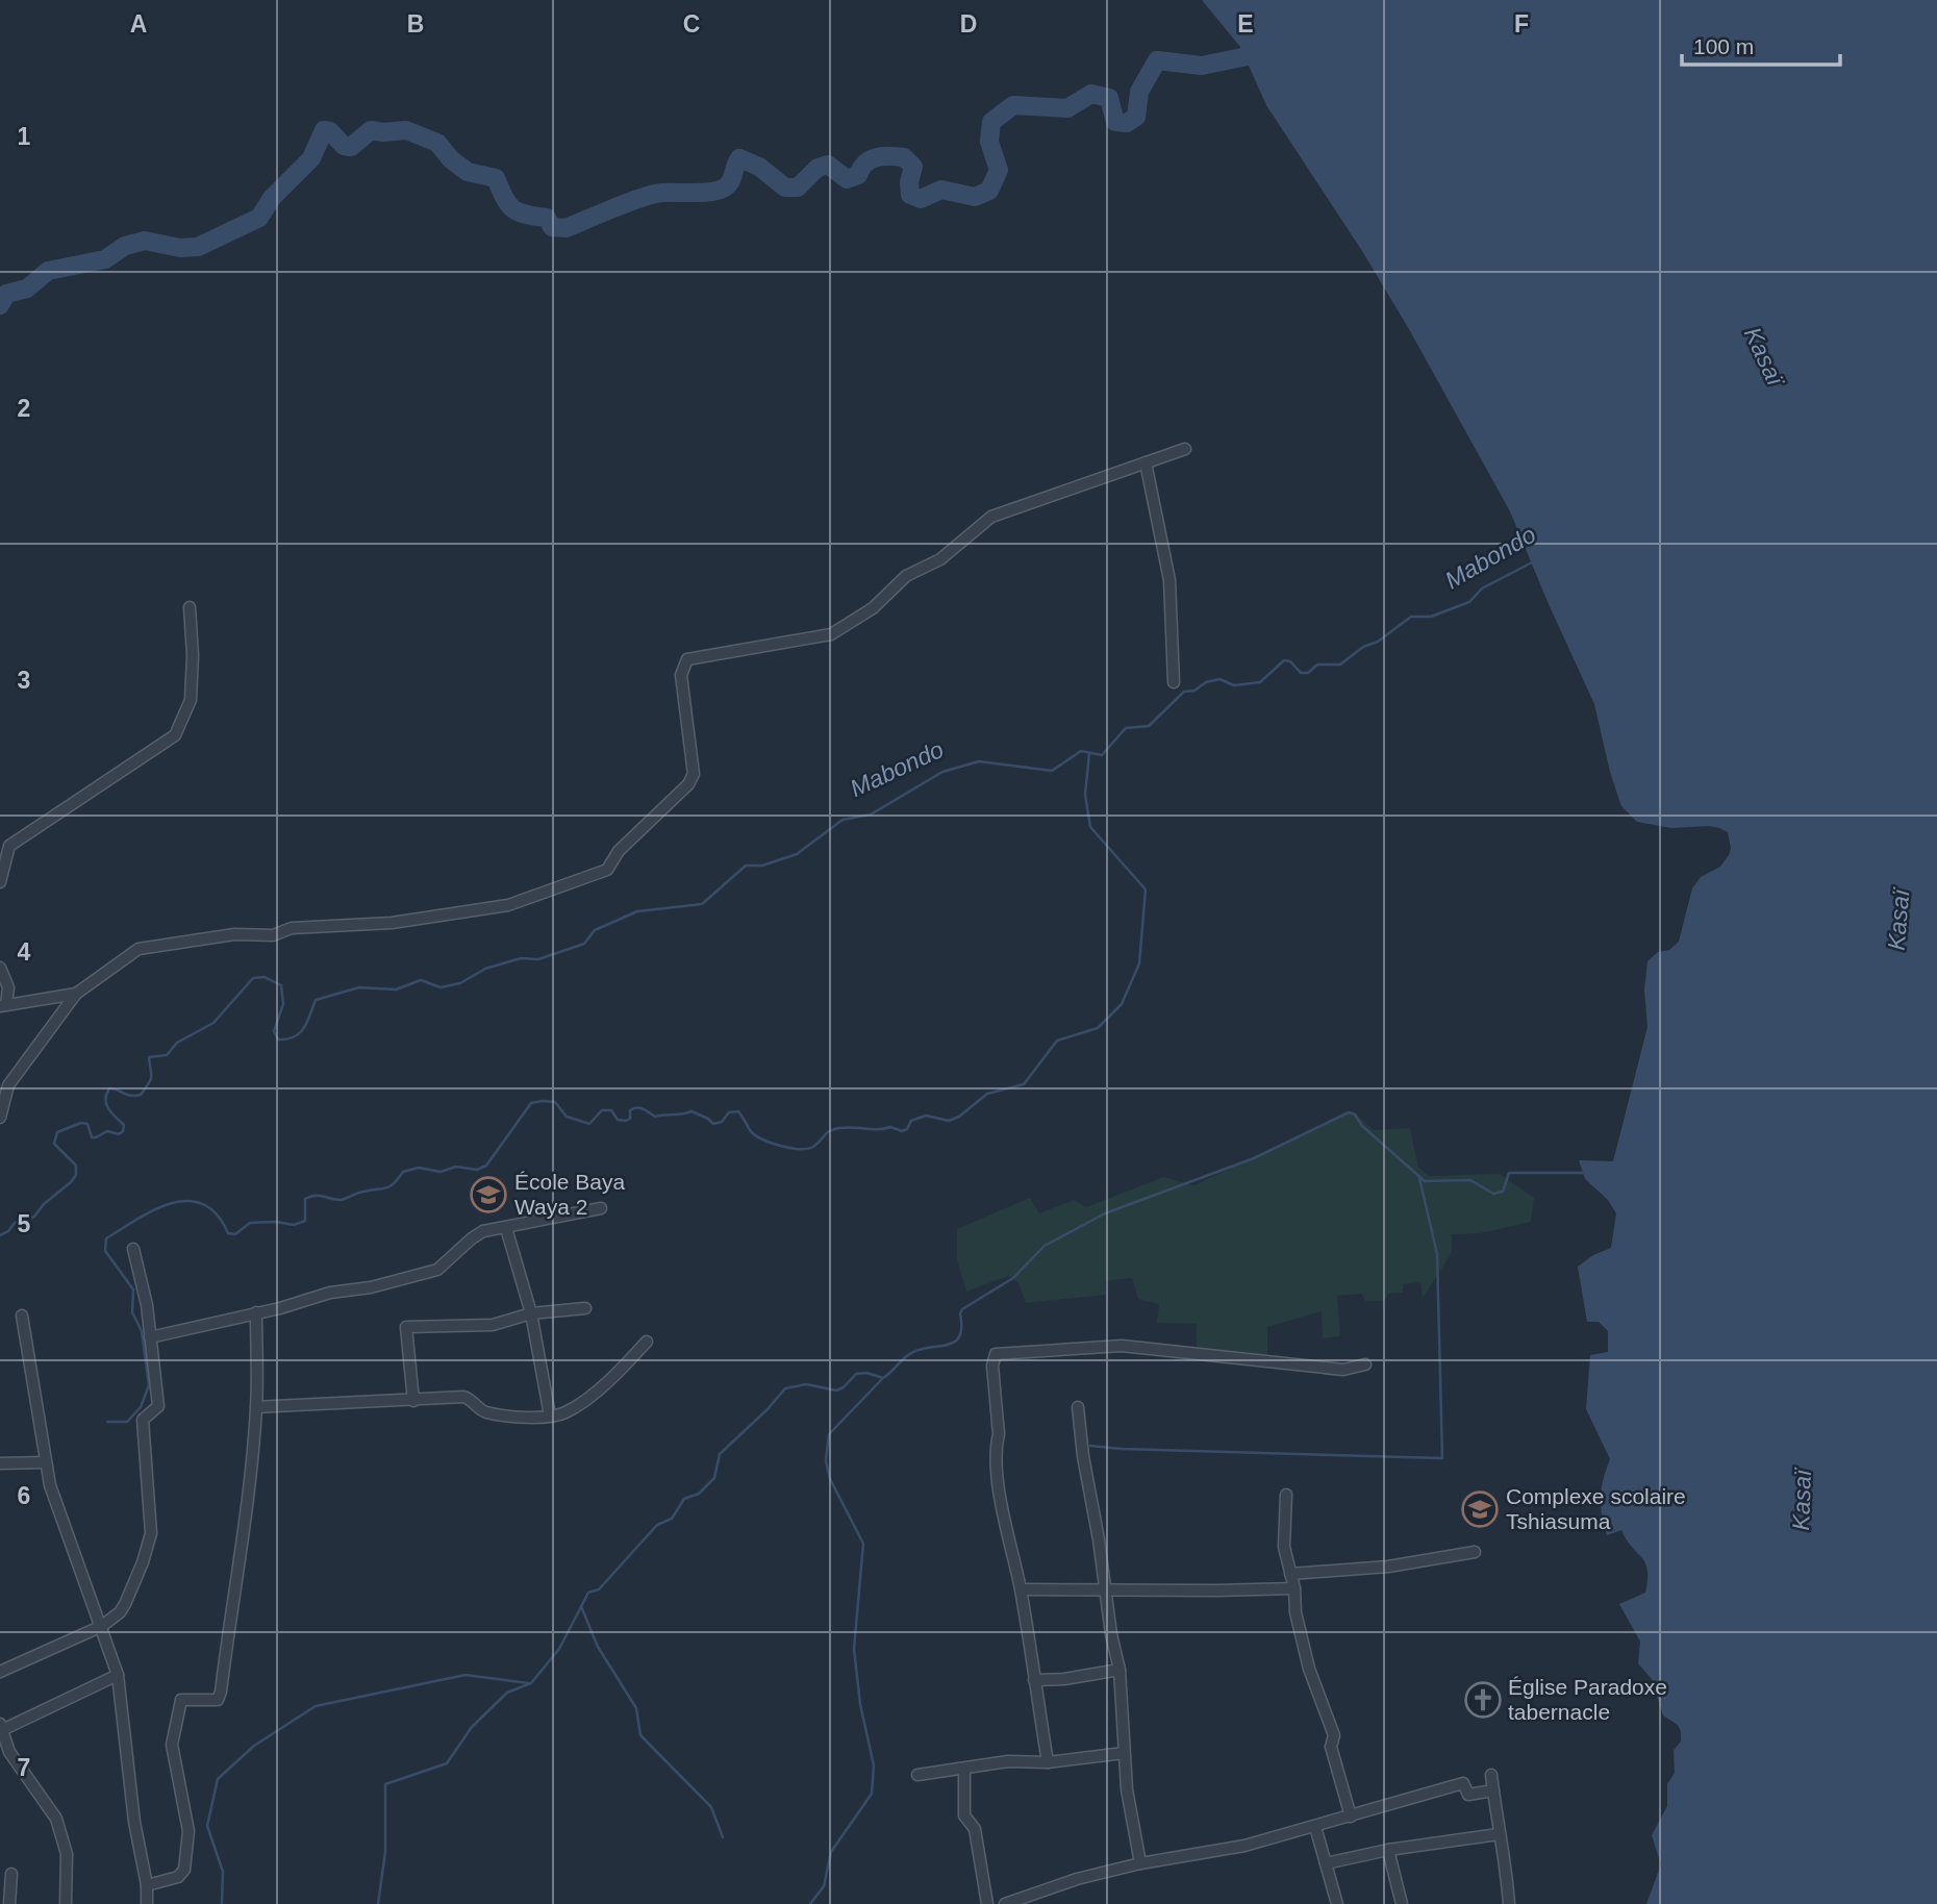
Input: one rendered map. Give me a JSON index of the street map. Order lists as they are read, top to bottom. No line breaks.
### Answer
{"water":["Kasaï","Mabondo"],"places":{"school or university":["École Baya Waya 2","Complexe scolaire Tshiasuma"],"church":["Église Paradoxe tabernacle"]},"scale_bar":"100 m","grid":{"columns":["A","B","C","D","E","F"],"rows":["1","2","3","4","5","6","7"]}}
